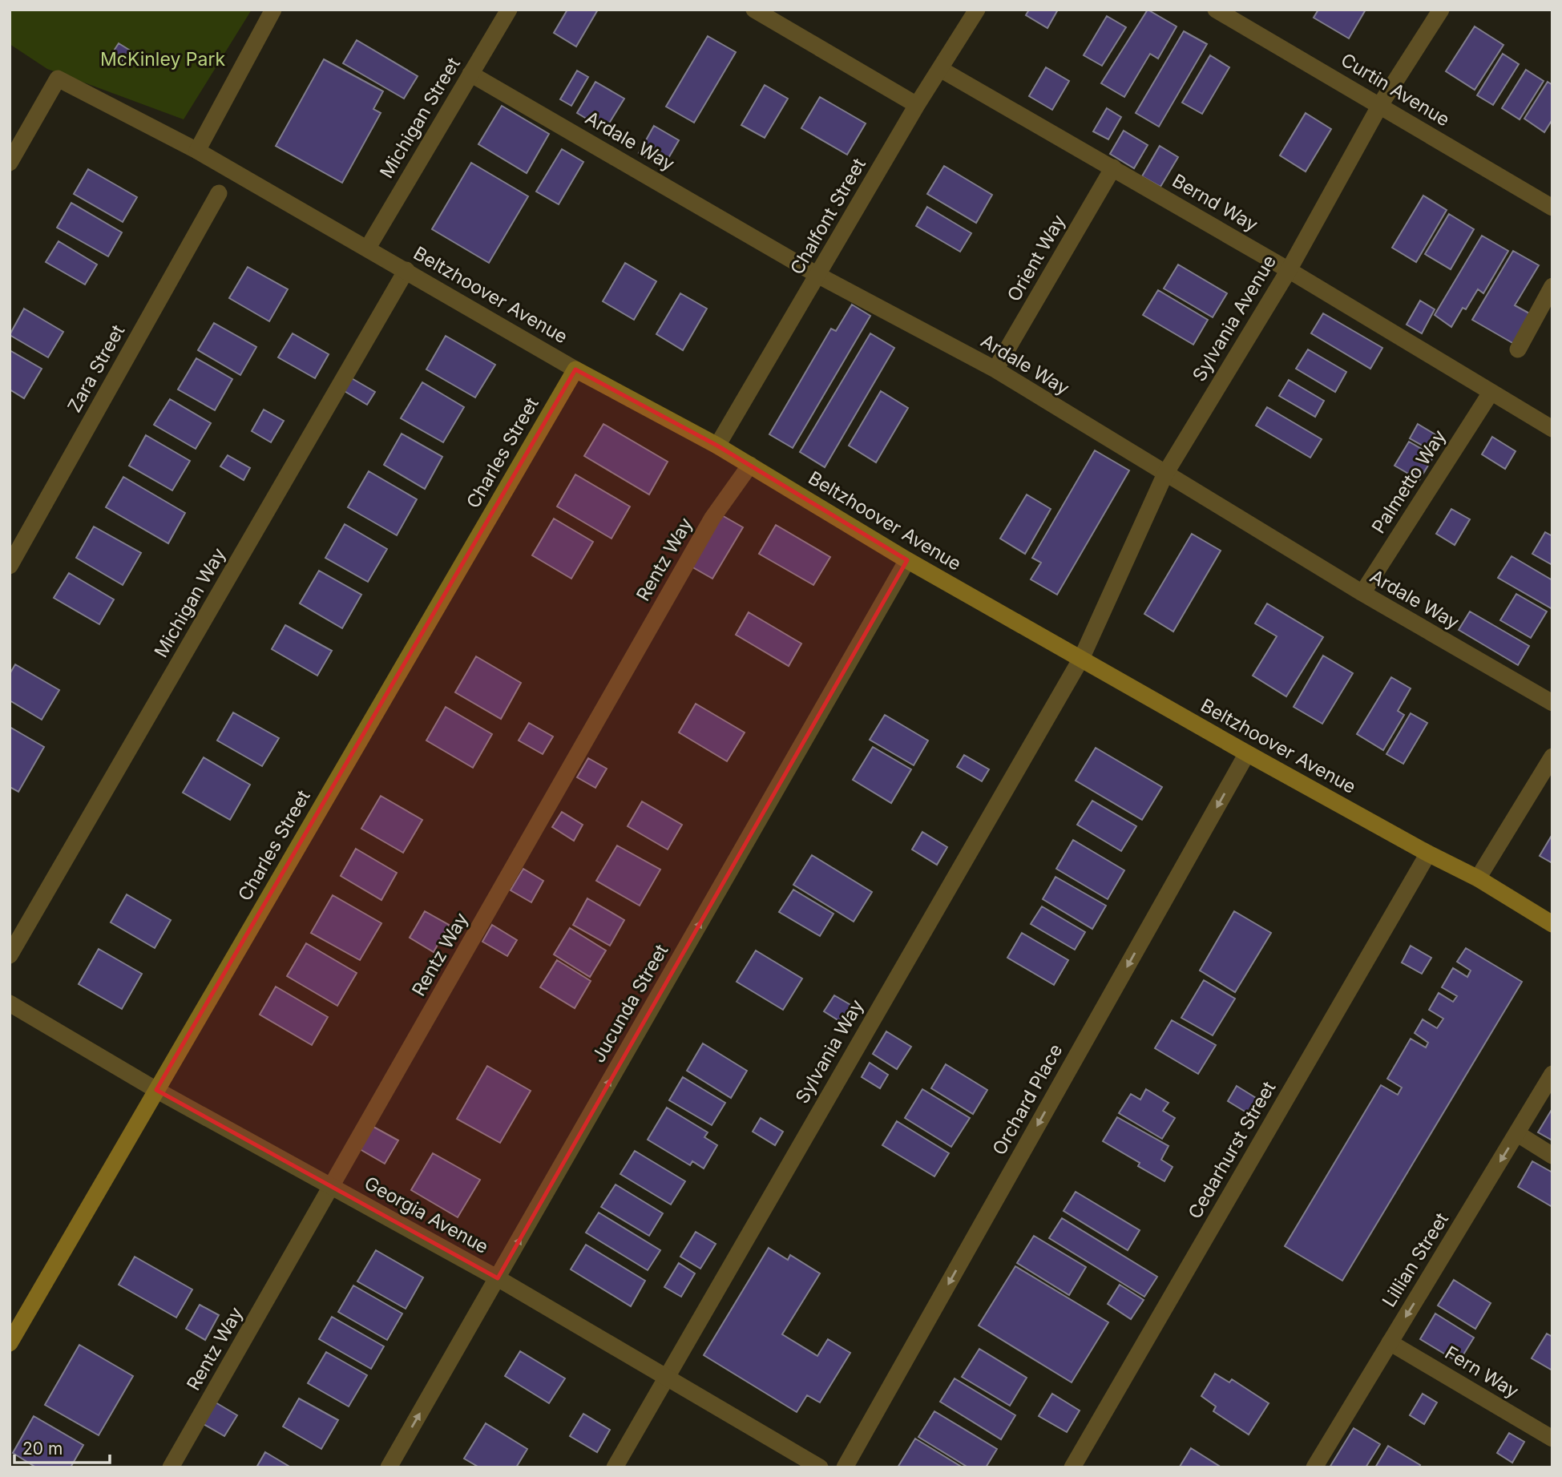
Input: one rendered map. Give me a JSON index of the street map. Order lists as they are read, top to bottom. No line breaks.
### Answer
{"streets":{"street":["Curtin Avenue","Michigan Street","Ardale Way","Bernd Way","Chalfont Street","Orient Way","Beltzhoover Avenue","Sylvania Avenue","Zara Street","Charles Street","Palmetto Way","Rentz Way","Michigan Way","Jucunda Street","Sylvania Way","Orchard Place","Cedarhurst Street","Georgia Avenue","Lillian Street","Fern Way"]},"crossings":[["Curtin Avenue","Sylvania Avenue"],["Michigan Street","Ardale Way"],["Michigan Street","Beltzhoover Avenue"],["Ardale Way","Chalfont Street"],["Ardale Way","Orient Way"],["Ardale Way","Sylvania Avenue"],["Ardale Way","Palmetto Way"],["Bernd Way","Chalfont Street"],["Bernd Way","Orient Way"],["Bernd Way","Sylvania Avenue"],["Bernd Way","Palmetto Way"],["Chalfont Street","Beltzhoover Avenue"],["Beltzhoover Avenue","Sylvania Avenue"],["Beltzhoover Avenue","Charles Street"],["Beltzhoover Avenue","Rentz Way"],["Beltzhoover Avenue","Michigan Way"],["Beltzhoover Avenue","Jucunda Street"],["Beltzhoover Avenue","Sylvania Way"],["Beltzhoover Avenue","Orchard Place"],["Beltzhoover Avenue","Cedarhurst Street"],["Sylvania Avenue","Sylvania Way"],["Charles Street","Georgia Avenue"],["Rentz Way","Georgia Avenue"],["Jucunda Street","Georgia Avenue"],["Sylvania Way","Georgia Avenue"],["Lillian Street","Fern Way"]],"one_way":["Jucunda Street","Orchard Place","Lillian Street"],"parks":["McKinley Park"],"scale_bar":"20 m"}
